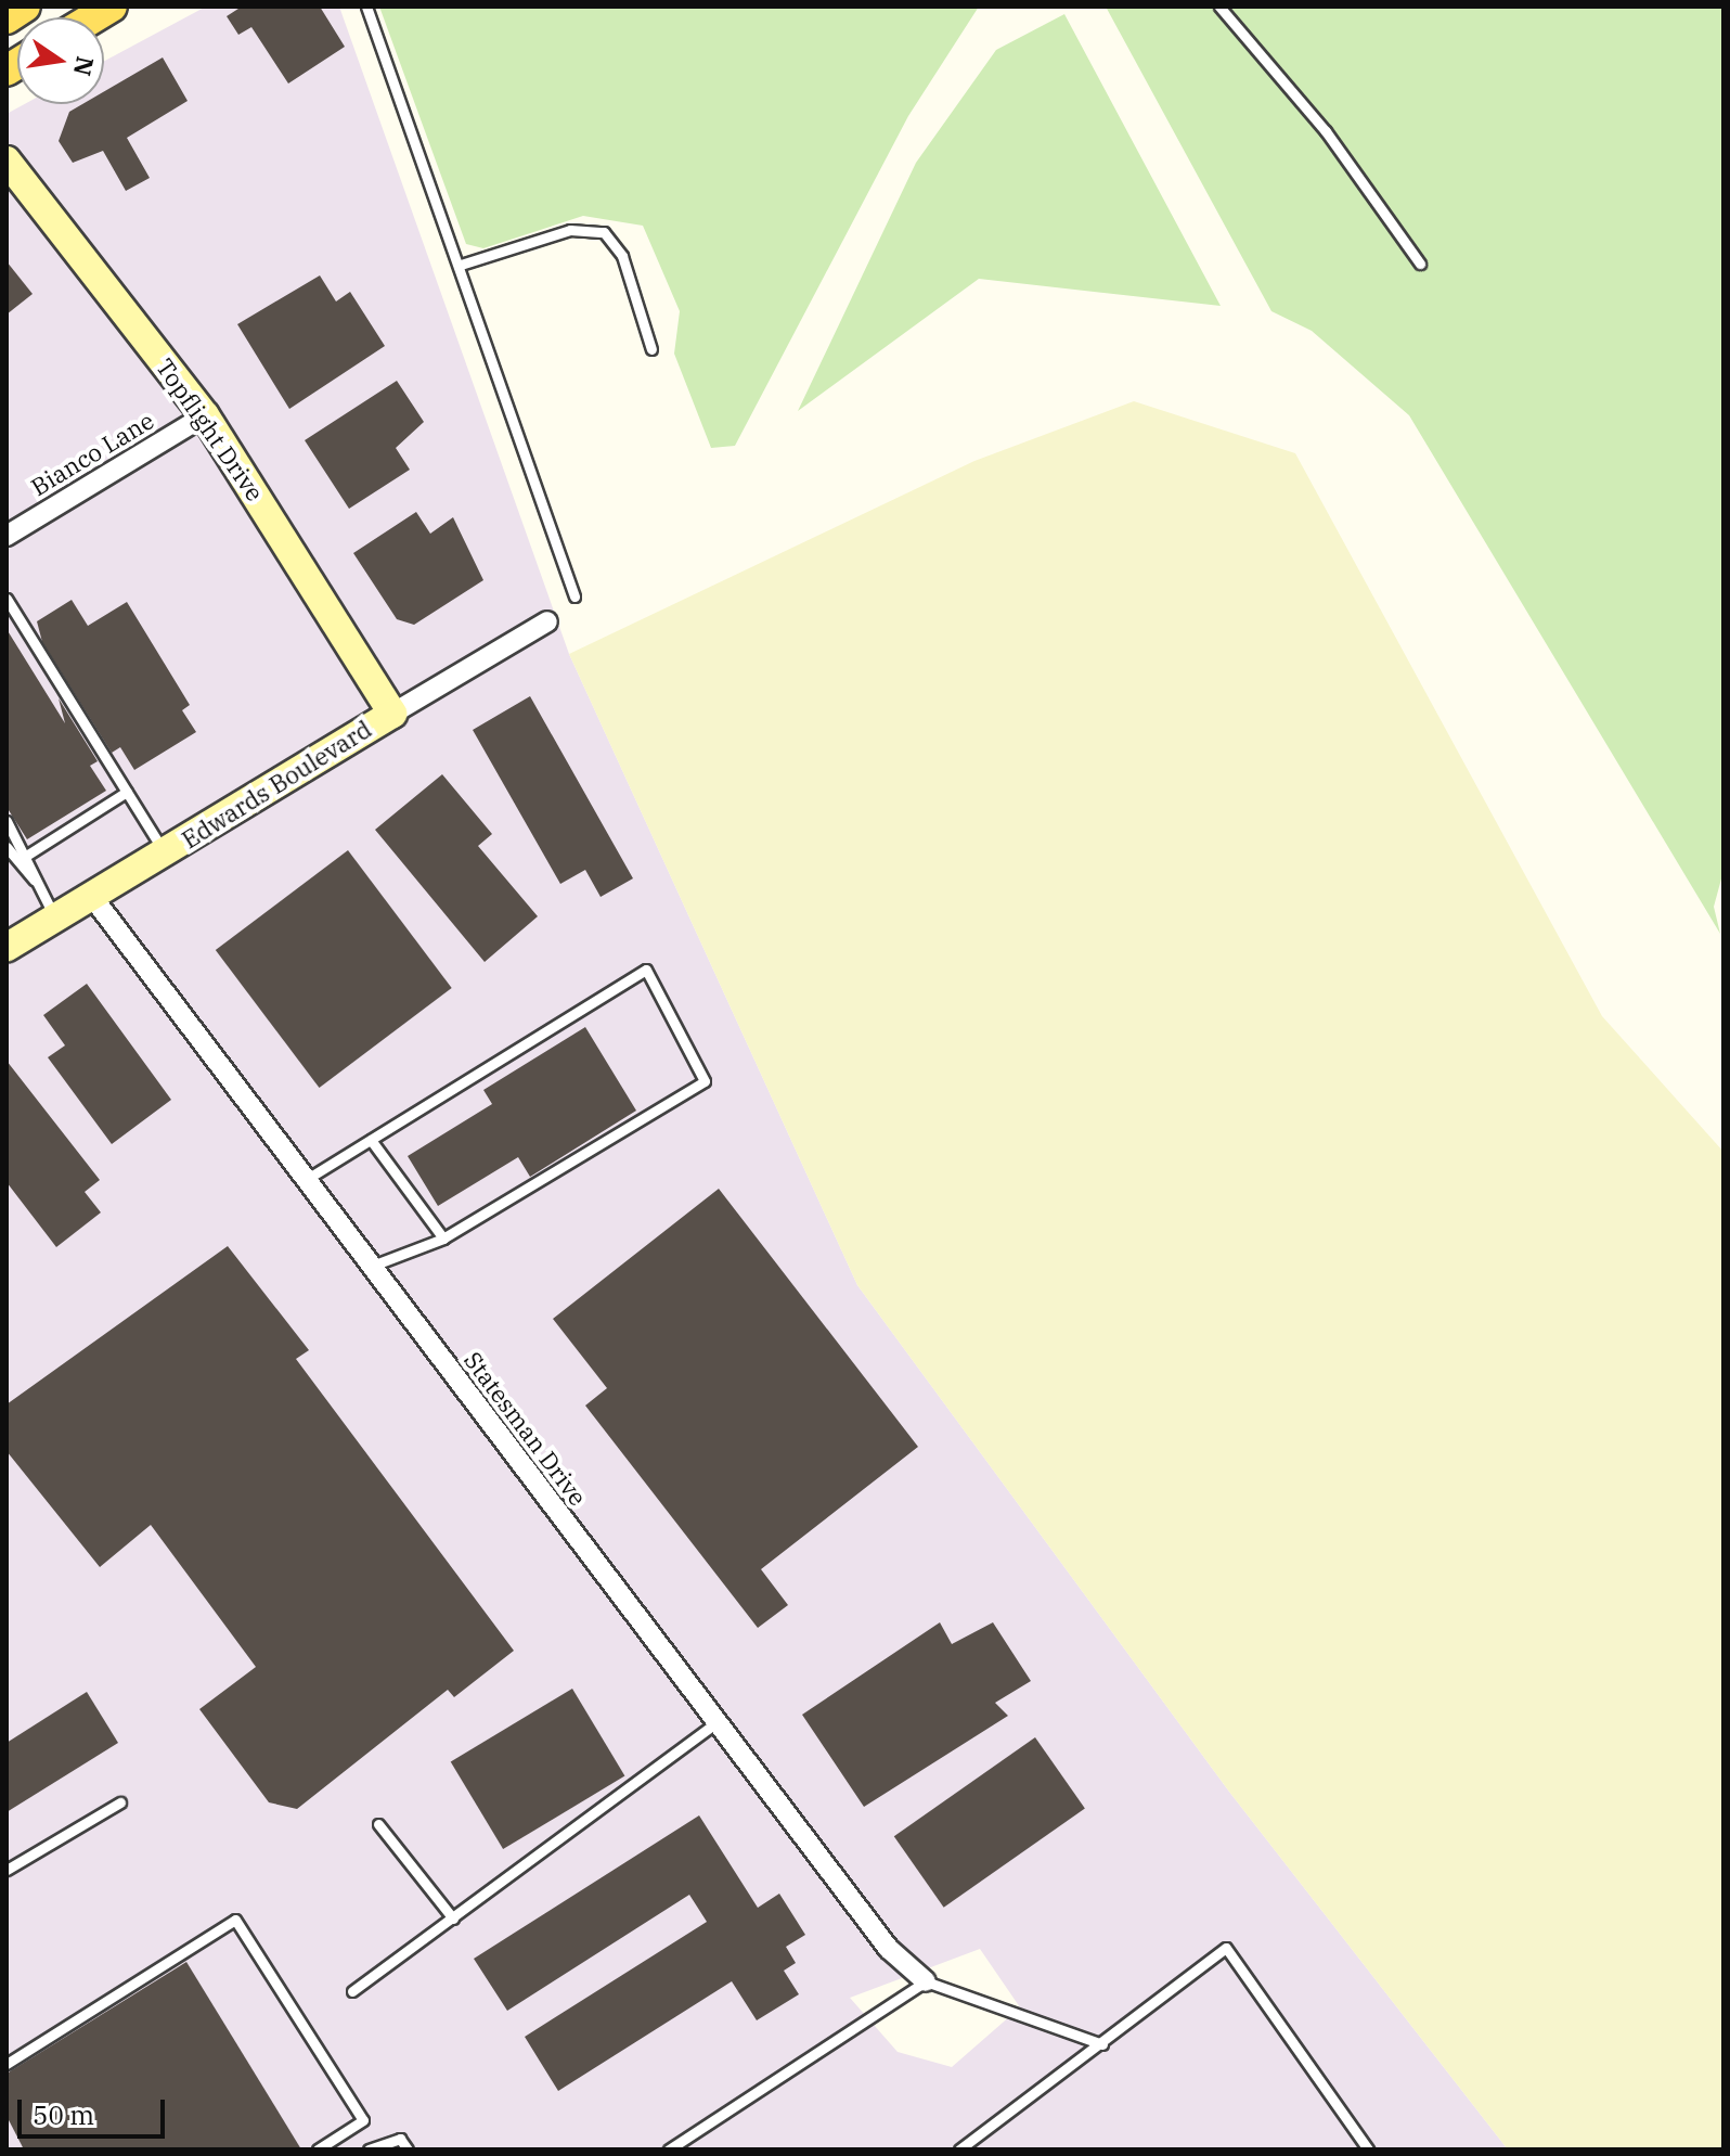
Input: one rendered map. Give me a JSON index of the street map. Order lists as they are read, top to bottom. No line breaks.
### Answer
{"streets":{"street":["Topflight Drive","Bianco Lane","Edwards Boulevard","Statesman Drive"]},"crossings":[["Topflight Drive","Bianco Lane"],["Topflight Drive","Edwards Boulevard"],["Edwards Boulevard","Statesman Drive"]],"scale_bar":"50 m","north":"right"}
